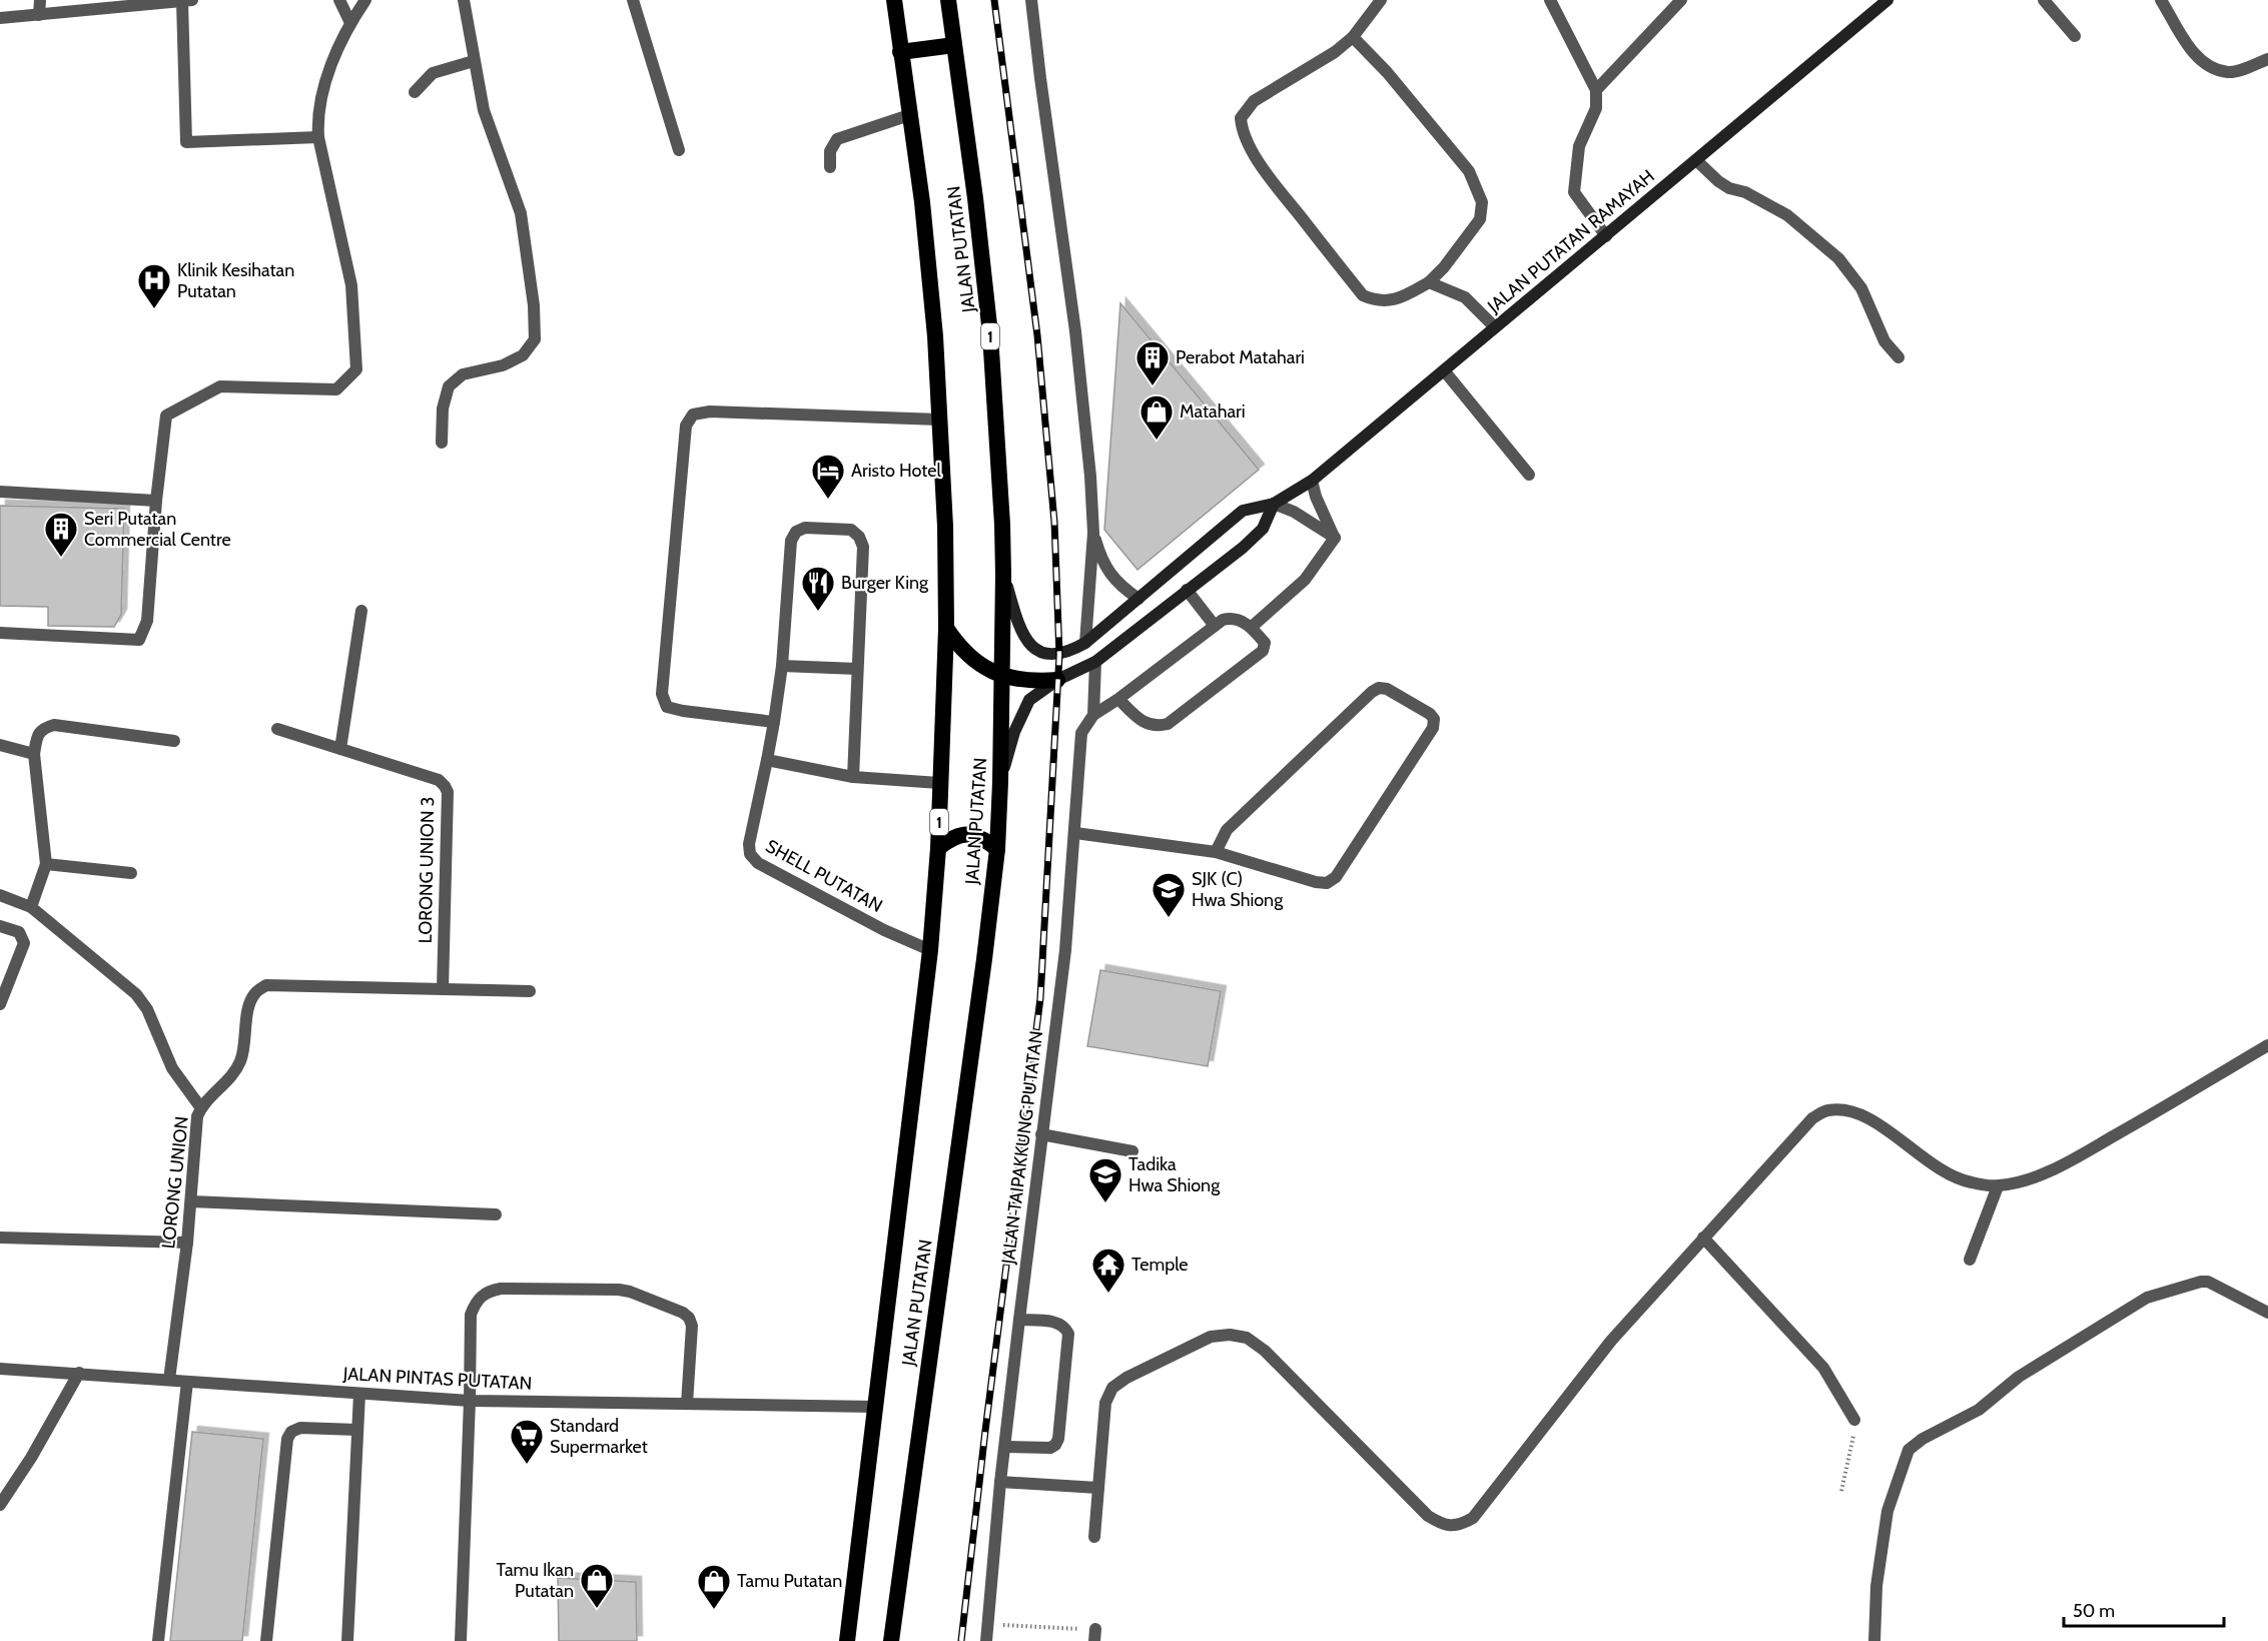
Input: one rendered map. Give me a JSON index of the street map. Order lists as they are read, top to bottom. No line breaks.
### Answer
{"streets":{"highway":["JALAN PUTATAN","1"],"main road":["JALAN PUTATAN RAMAYAH"],"street":["LORONG UNION 3","SHELL PUTATAN","JALAN TAIPAKKUNG PUTATAN","LORONG UNION","JALAN PINTAS PUTATAN"]},"crossings":[["JALAN PUTATAN RAMAYAH","JALAN PUTATAN"],["JALAN PUTATAN","SHELL PUTATAN"],["JALAN PUTATAN","JALAN PINTAS PUTATAN"],["LORONG UNION 3","LORONG UNION"],["LORONG UNION","JALAN PINTAS PUTATAN"]],"places":{"hospital":["Klinik Kesihatan Putatan"],"building":["Perabot Matahari","Seri Putatan Commercial Centre"],"shop":["Matahari","Tamu Ikan Putatan","Tamu Putatan"],"hotel":["Aristo Hotel"],"restaurant":["Burger King"],"school or university":["SJK (C) Hwa Shiong","Tadika Hwa Shiong"],"temple":["Temple"],"supermarket":["Standard Supermarket"]},"scale_bar":"50 m"}
